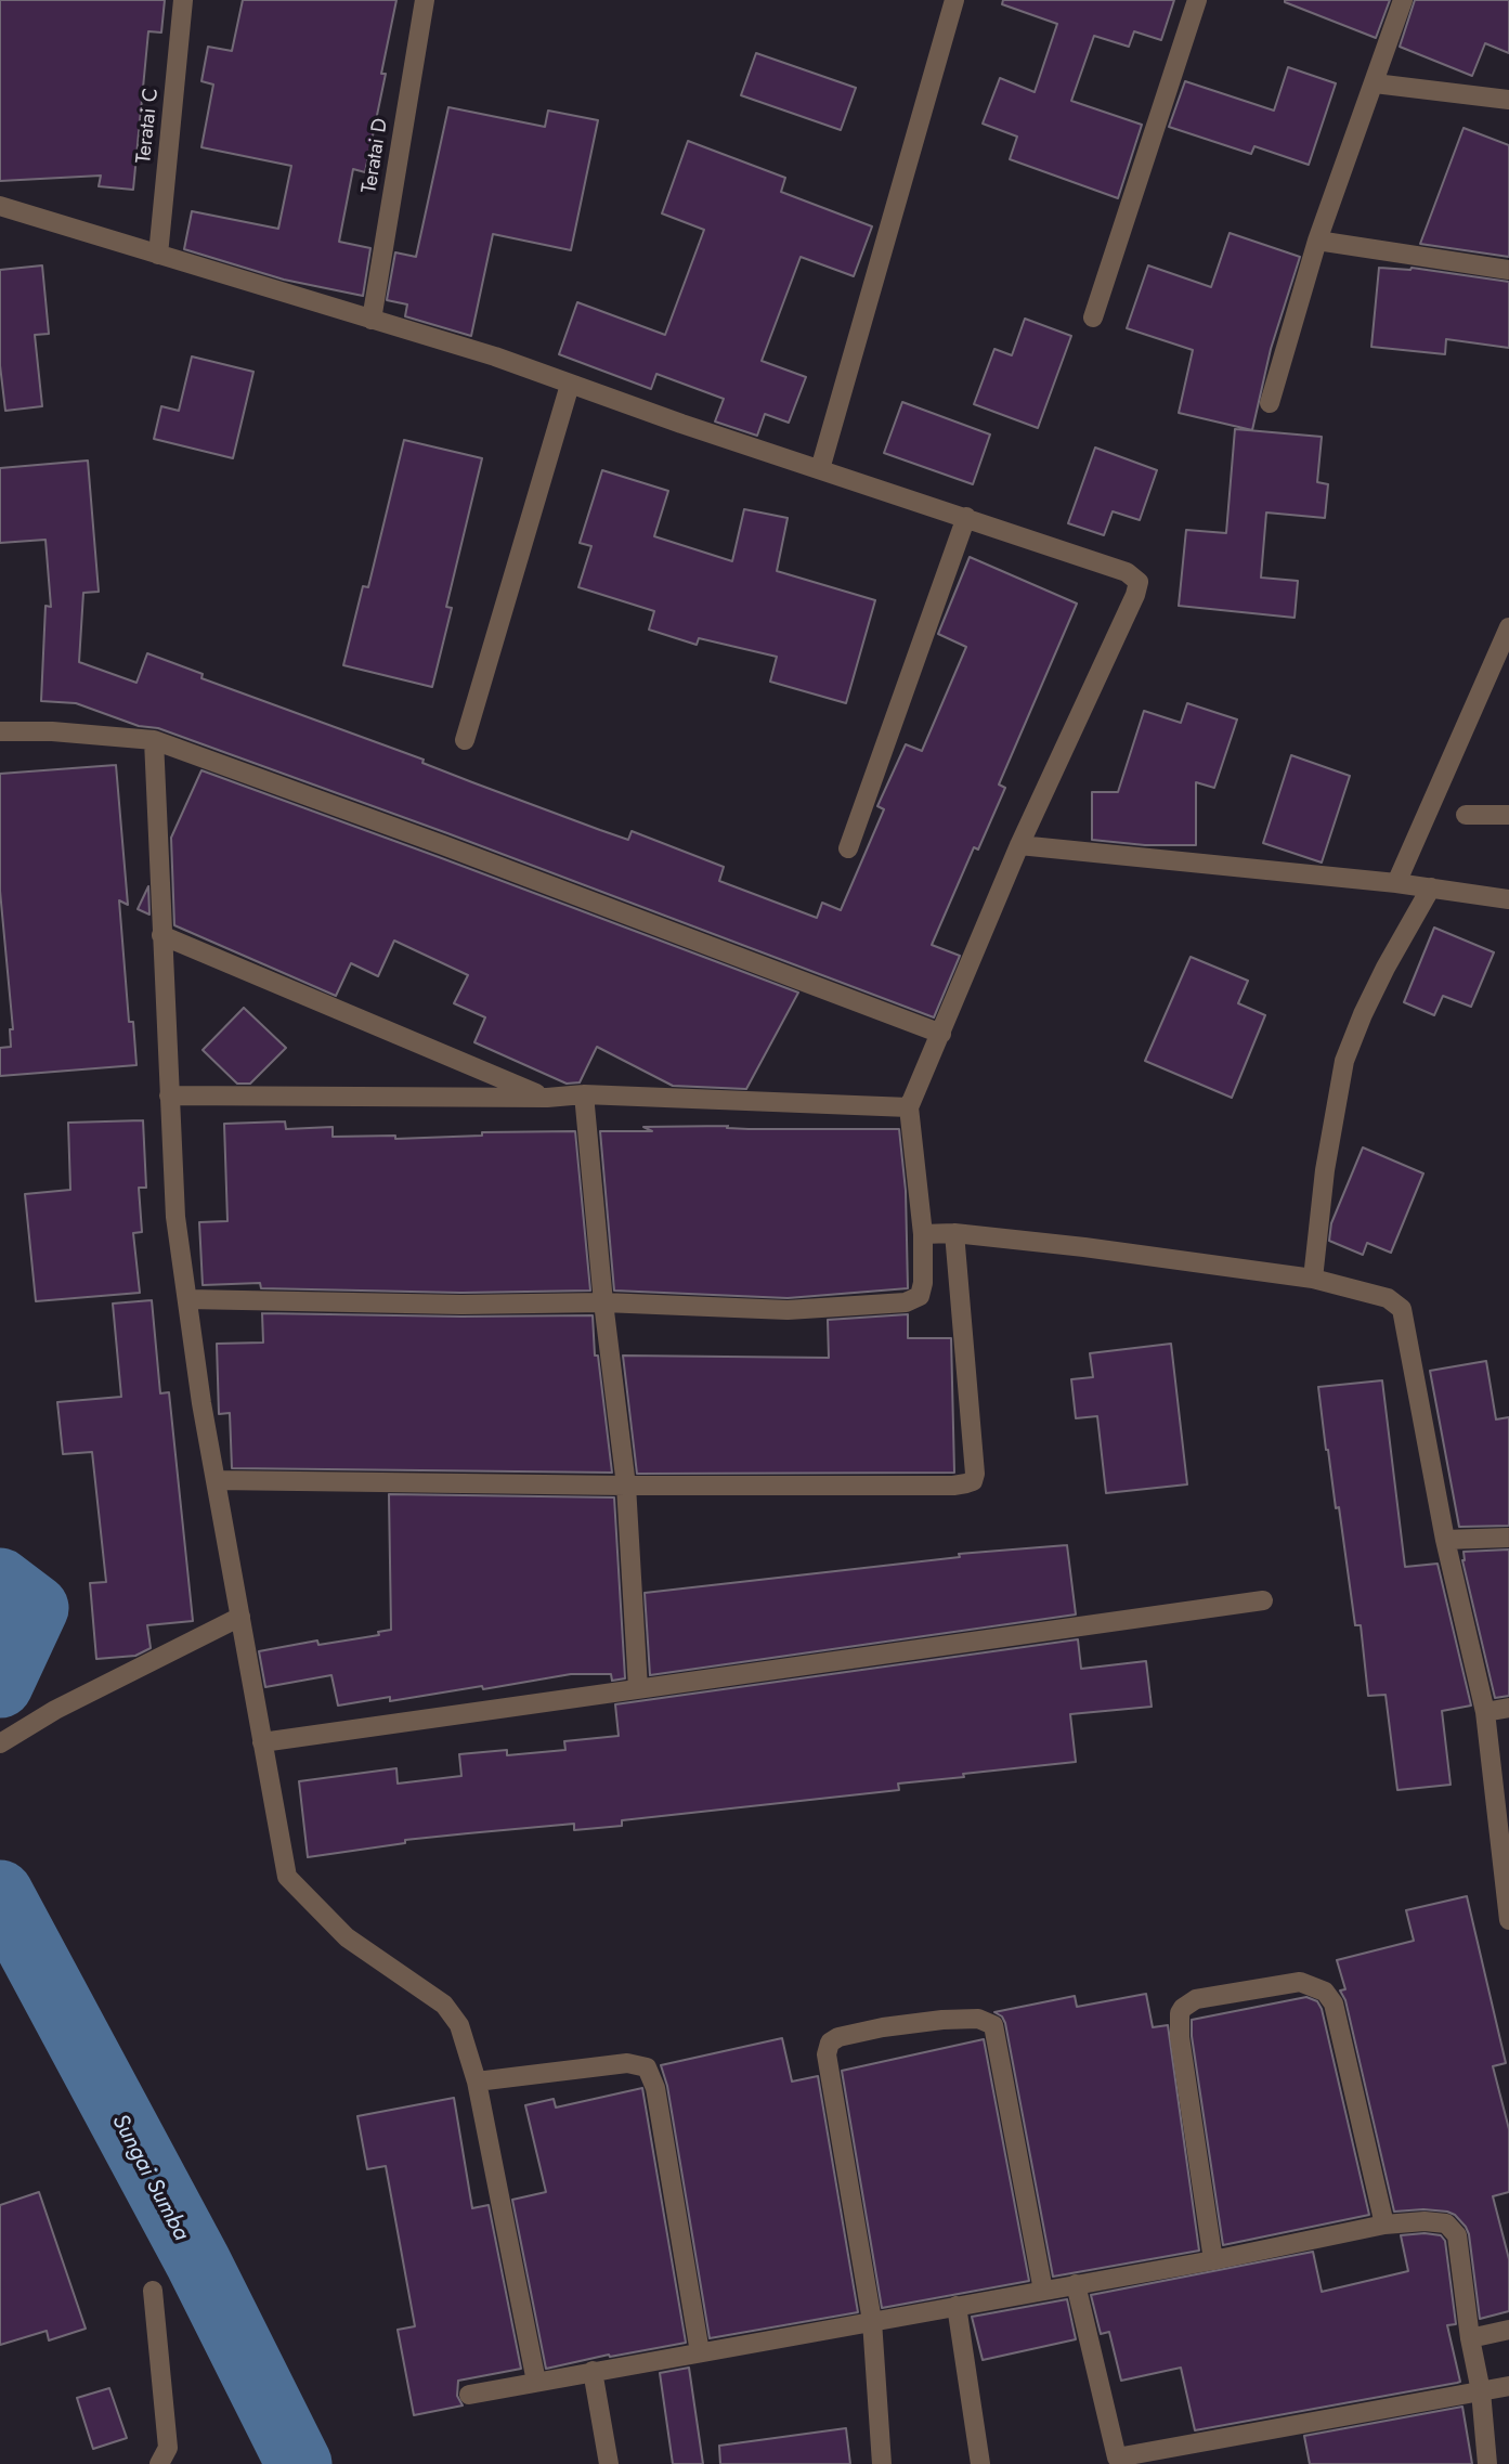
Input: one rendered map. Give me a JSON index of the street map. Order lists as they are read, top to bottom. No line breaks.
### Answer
{"streets":{"street":["Teratai C","Teratai D"]},"water":["Sungai Sumba"]}
